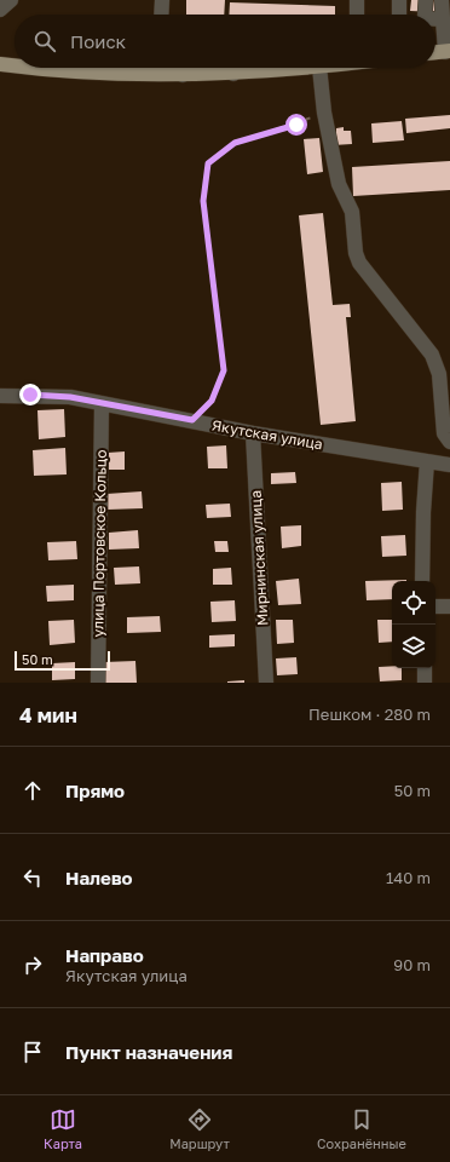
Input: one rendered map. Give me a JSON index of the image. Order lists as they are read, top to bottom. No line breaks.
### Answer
{"streets":{"street":["Якутская улица","улица Портовское Кольцо","Мирнинская улица"]},"crossings":[["Якутская улица","улица Портовское Кольцо"],["Якутская улица","Мирнинская улица"]],"scale_bar":"50 m","page":{"search":"Поиск","scale":"50 m","heading":["4 мин","Пешком · 280 m"],"list":[["Прямо","50 m"],["Налево","140 m"],["Направо","Якутская улица","90 m"],"Пункт назначения"],"nav":["Карта","Маршрут","Сохранённые"]}}
